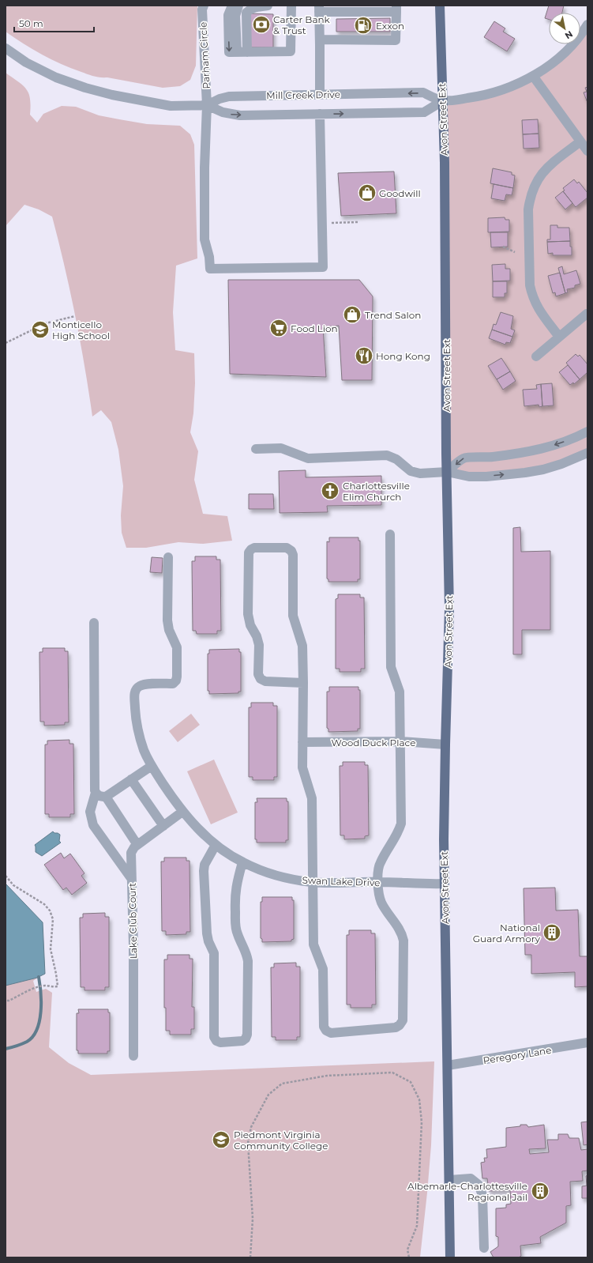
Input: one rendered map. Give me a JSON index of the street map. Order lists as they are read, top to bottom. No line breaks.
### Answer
{"streets":{"main road":["Avon Street Ext"],"street":["Parham Circle","Mill Creek Drive","Wood Duck Place","Swan Lake Drive","Lake Club Court","Peregory Lane"]},"crossings":[["Parham Circle","Mill Creek Drive"],["Mill Creek Drive","Avon Street Ext"],["Avon Street Ext","Wood Duck Place"],["Avon Street Ext","Swan Lake Drive"],["Avon Street Ext","Peregory Lane"],["Swan Lake Drive","Lake Club Court"]],"places":{"bank":["Carter Bank & Trust"],"fuel station":["Exxon"],"shop":["Goodwill","Trend Salon"],"supermarket":["Food Lion"],"school or university":["Monticello High School","Piedmont Virginia Community College"],"restaurant":["Hong Kong"],"church":["Charlottesville Elim Church"],"building":["National Guard Armory","Albemarle-Charlottesville Regional Jail"]},"scale_bar":"50 m","north":"bottom right"}
